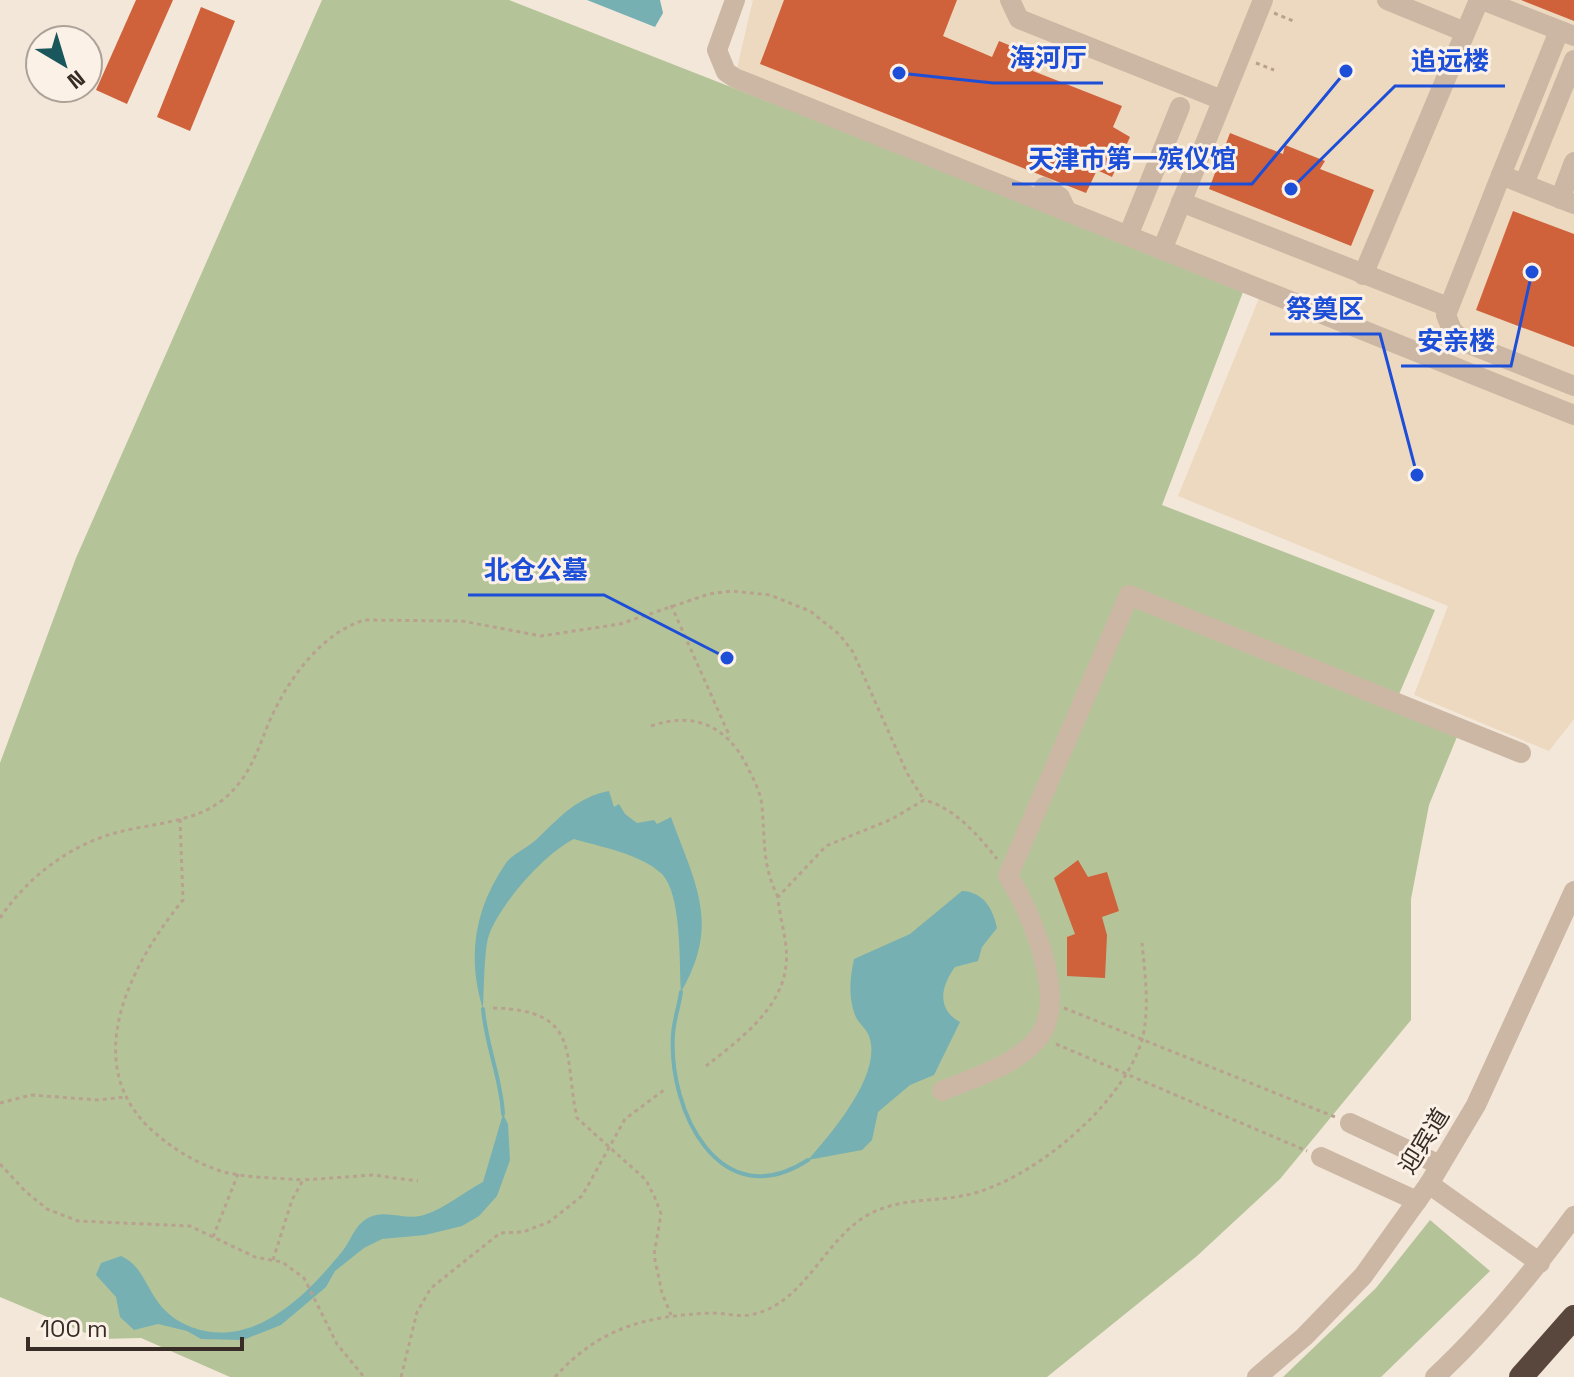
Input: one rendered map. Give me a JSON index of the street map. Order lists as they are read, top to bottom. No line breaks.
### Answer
{"streets":{"street":["迎宾道"]},"places":["天津市第一殡仪馆","海河厅","追远楼","安亲楼","祭奠区","北仓公墓"],"scale_bar":"100 m","north":"bottom right"}
